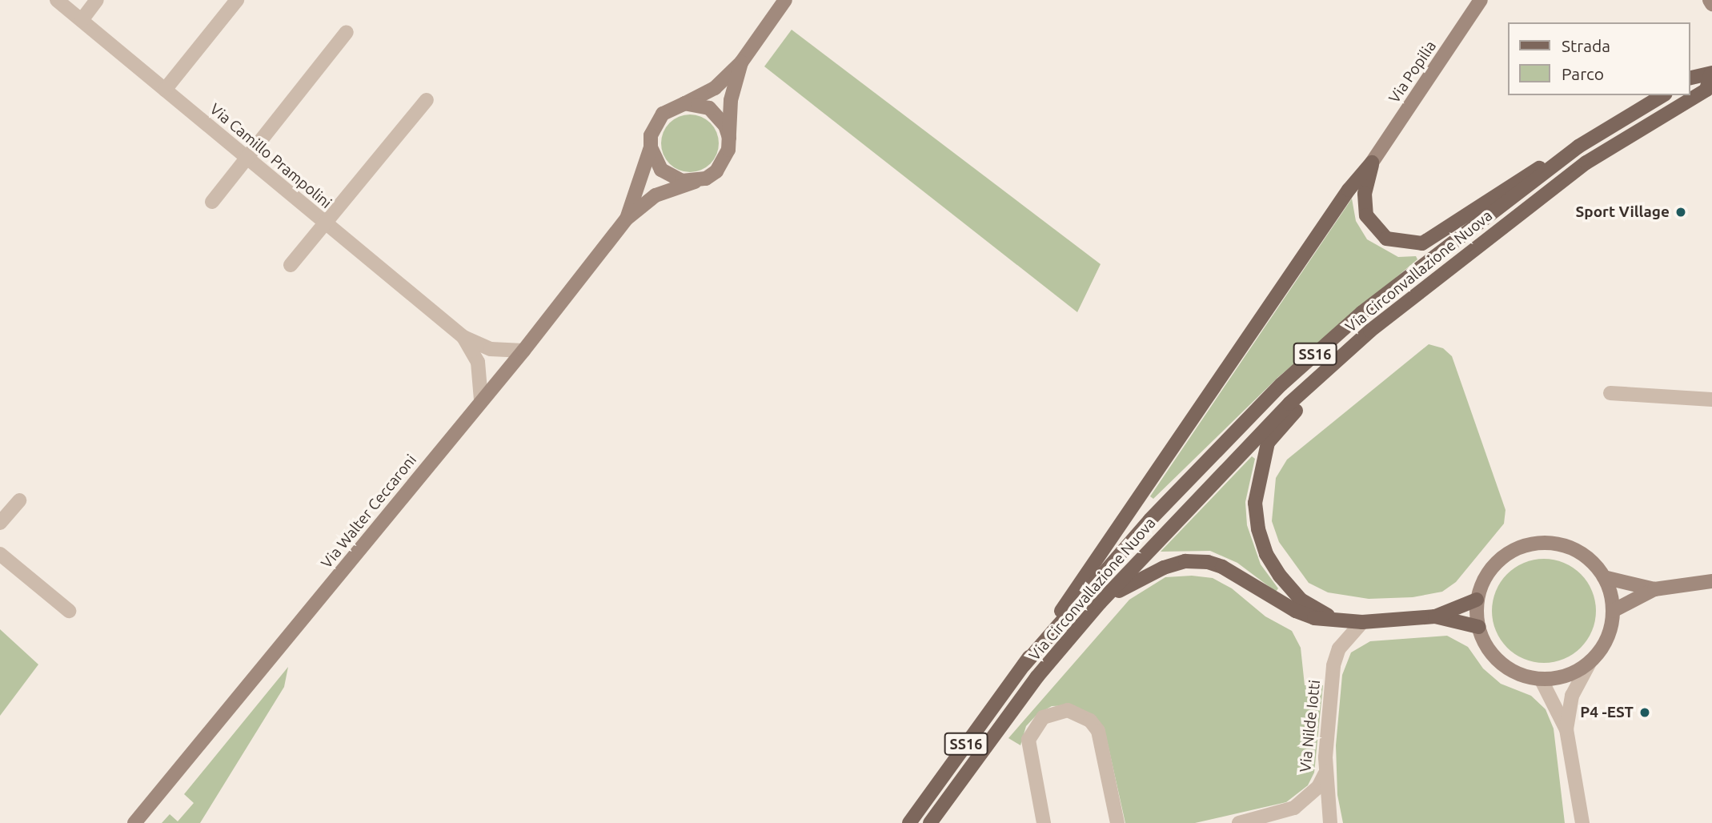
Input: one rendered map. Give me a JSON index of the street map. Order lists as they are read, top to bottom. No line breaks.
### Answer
{"streets":{"main road":["Via Circonvallazione Nuova","SS16"],"street":["Via Popilia","Via Camillo Prampolini","Via Walter Ceccaroni","Via Nilde Iotti"]},"crossings":[["Via Camillo Prampolini","Via Walter Ceccaroni"],["Via Circonvallazione Nuova","SS16"]],"places":["Sport Village","P4 -EST"],"legend":["Strada","Parco"]}
